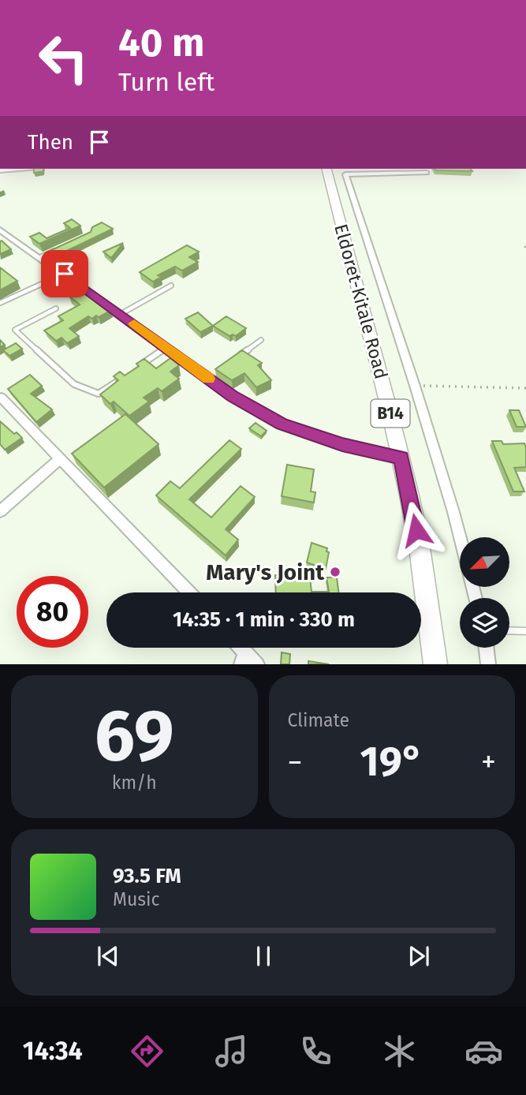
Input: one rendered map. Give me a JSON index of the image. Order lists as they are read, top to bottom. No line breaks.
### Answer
{"streets":{"highway":["Eldoret-Kitale Road","B14"]},"places":["Mary's Joint"],"north":"bottom left","page":{"turn":["40 m","Turn left"],"then":"Then","limit":"80","trip":"14:35 · 1 min · 330 m","tile":[["69","km/h"],"Climate"],"heat":["−","19°","+"],"song":["93.5 FM","Music"],"tabs":"14:34"}}
